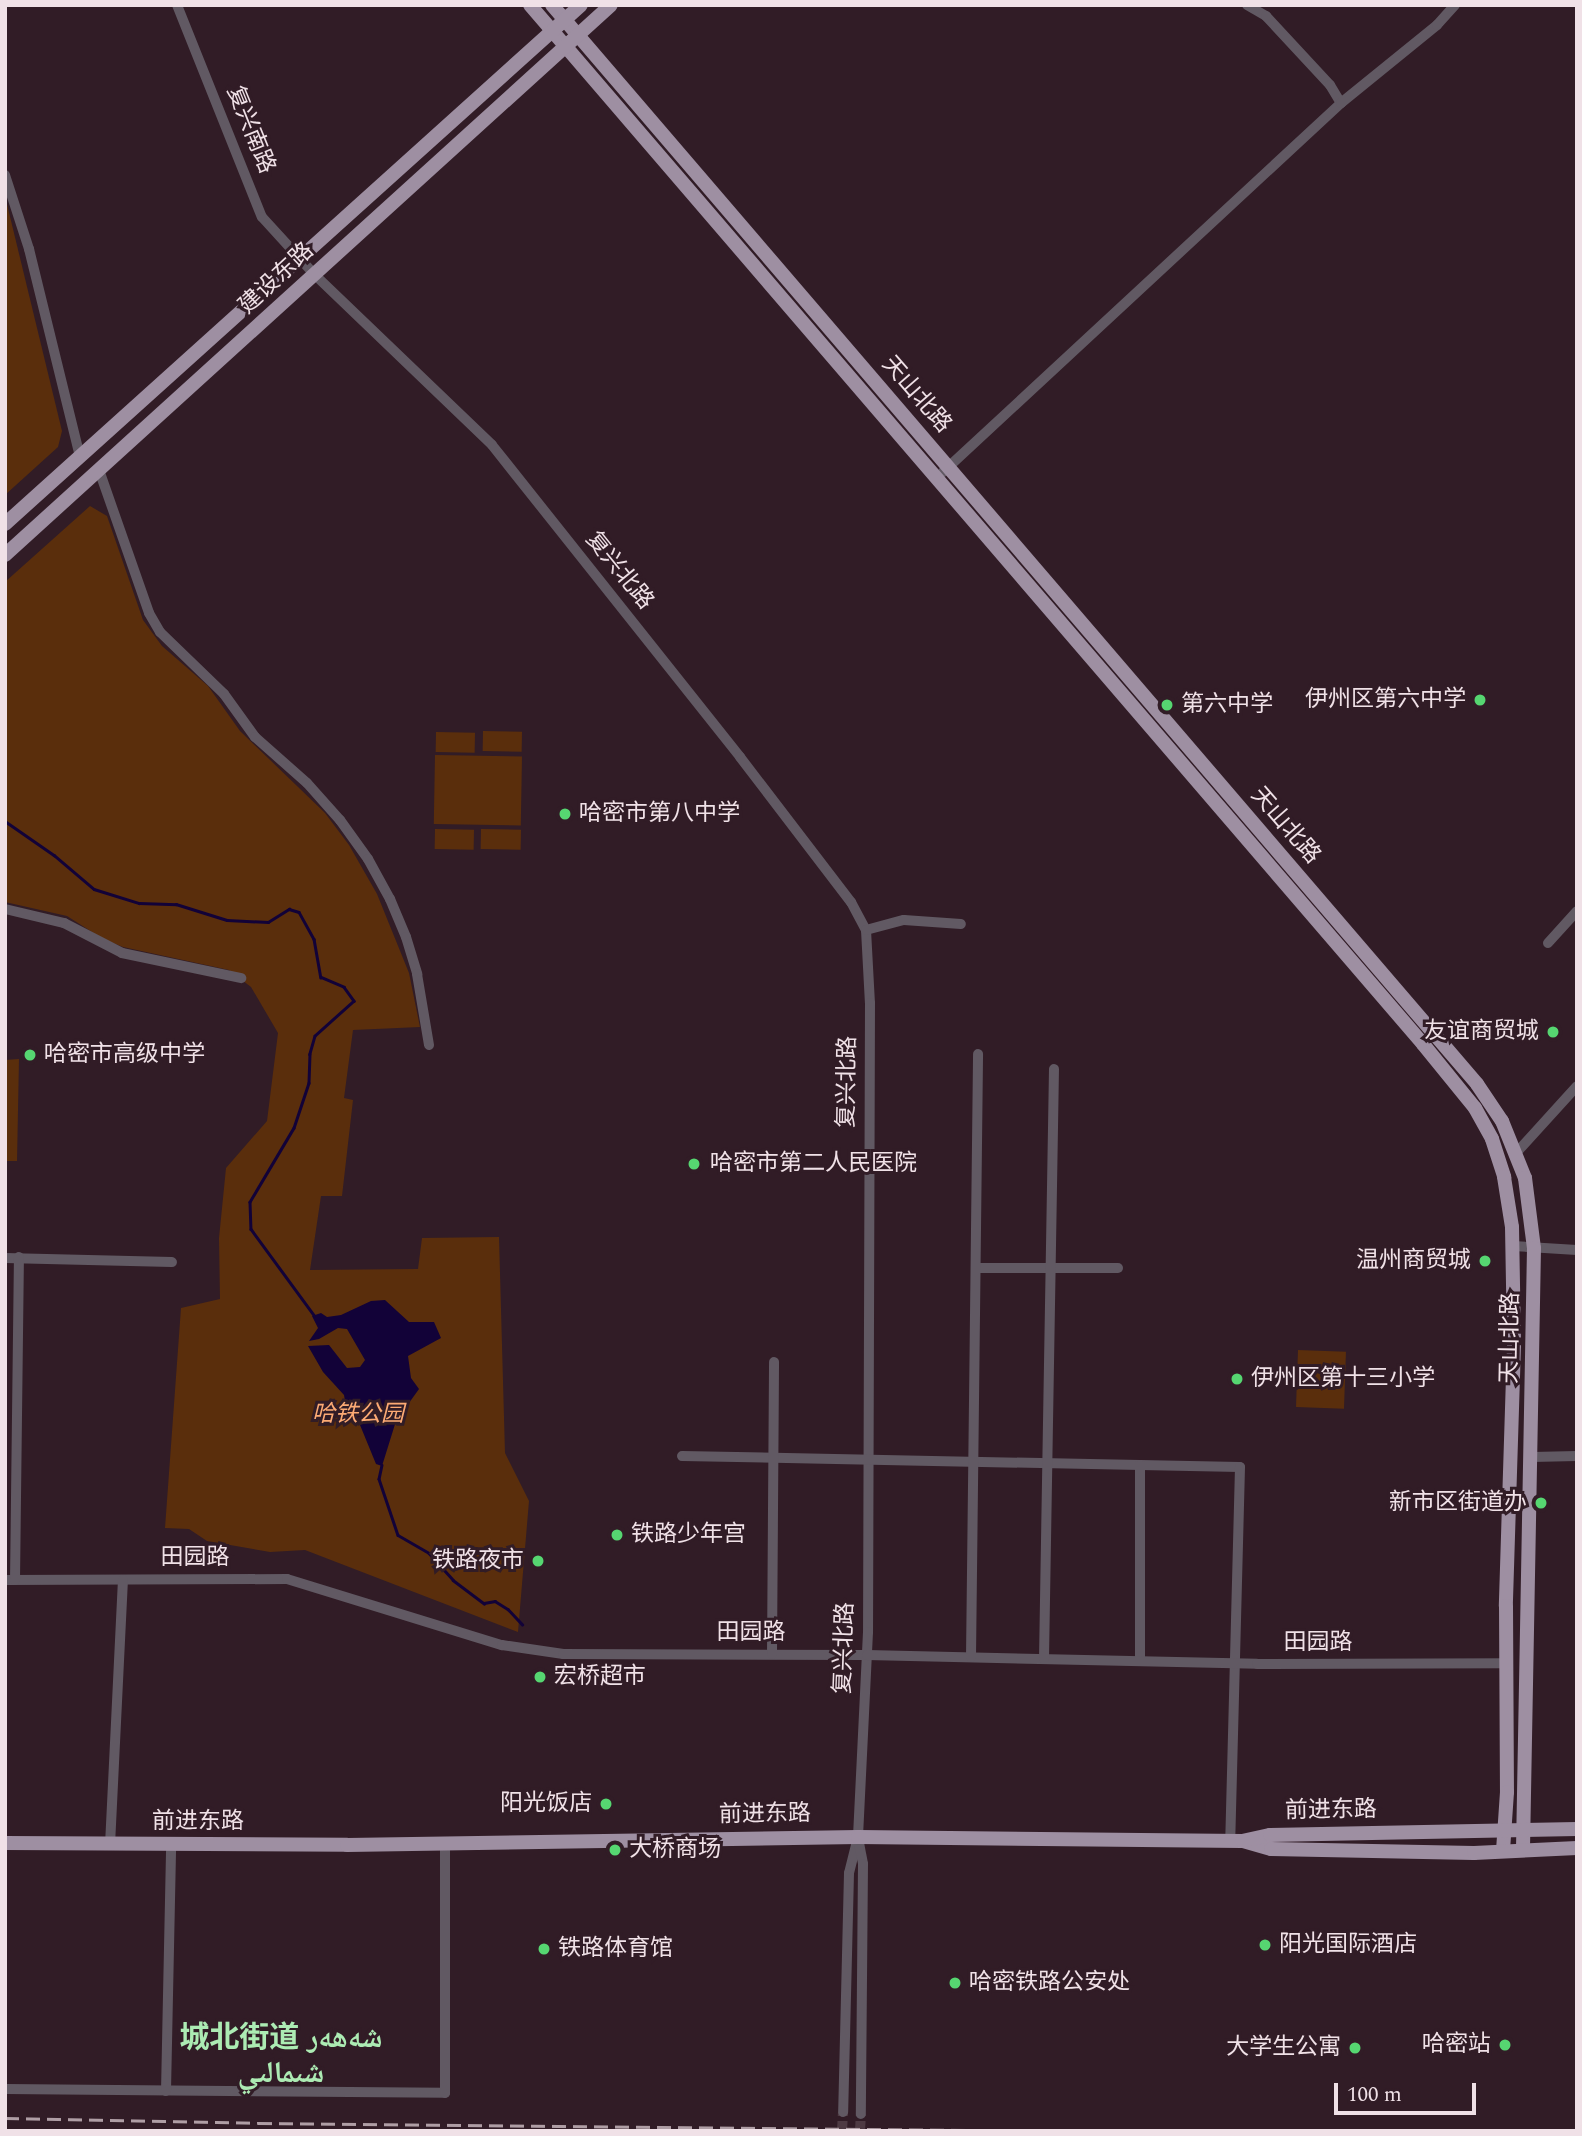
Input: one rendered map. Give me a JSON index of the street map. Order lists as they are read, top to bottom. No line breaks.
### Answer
{"streets":{"main road":["建设东路","天山北路","前进东路"],"street":["复兴南路","复兴北路","田园路"]},"crossings":[["复兴南路","建设东路"],["复兴南路","复兴北路"],["建设东路","天山北路"],["建设东路","复兴北路"],["天山北路","前进东路"],["复兴北路","田园路"],["复兴北路","前进东路"]],"districts":["城北街道 شەھەر شىمالىي"],"parks":["哈铁公园"],"places":["伊州区第六中学","第六中学","哈密市第八中学","友谊商贸城","哈密市高级中学","哈密市第二人民医院","温州商贸城","伊州区第十三小学","新市区街道办","铁路少年宫","铁路夜市","宏桥超市","阳光饭店","大桥商场","阳光国际酒店","铁路体育馆","哈密铁路公安处","哈密站","大学生公寓"],"scale_bar":"100 m"}
